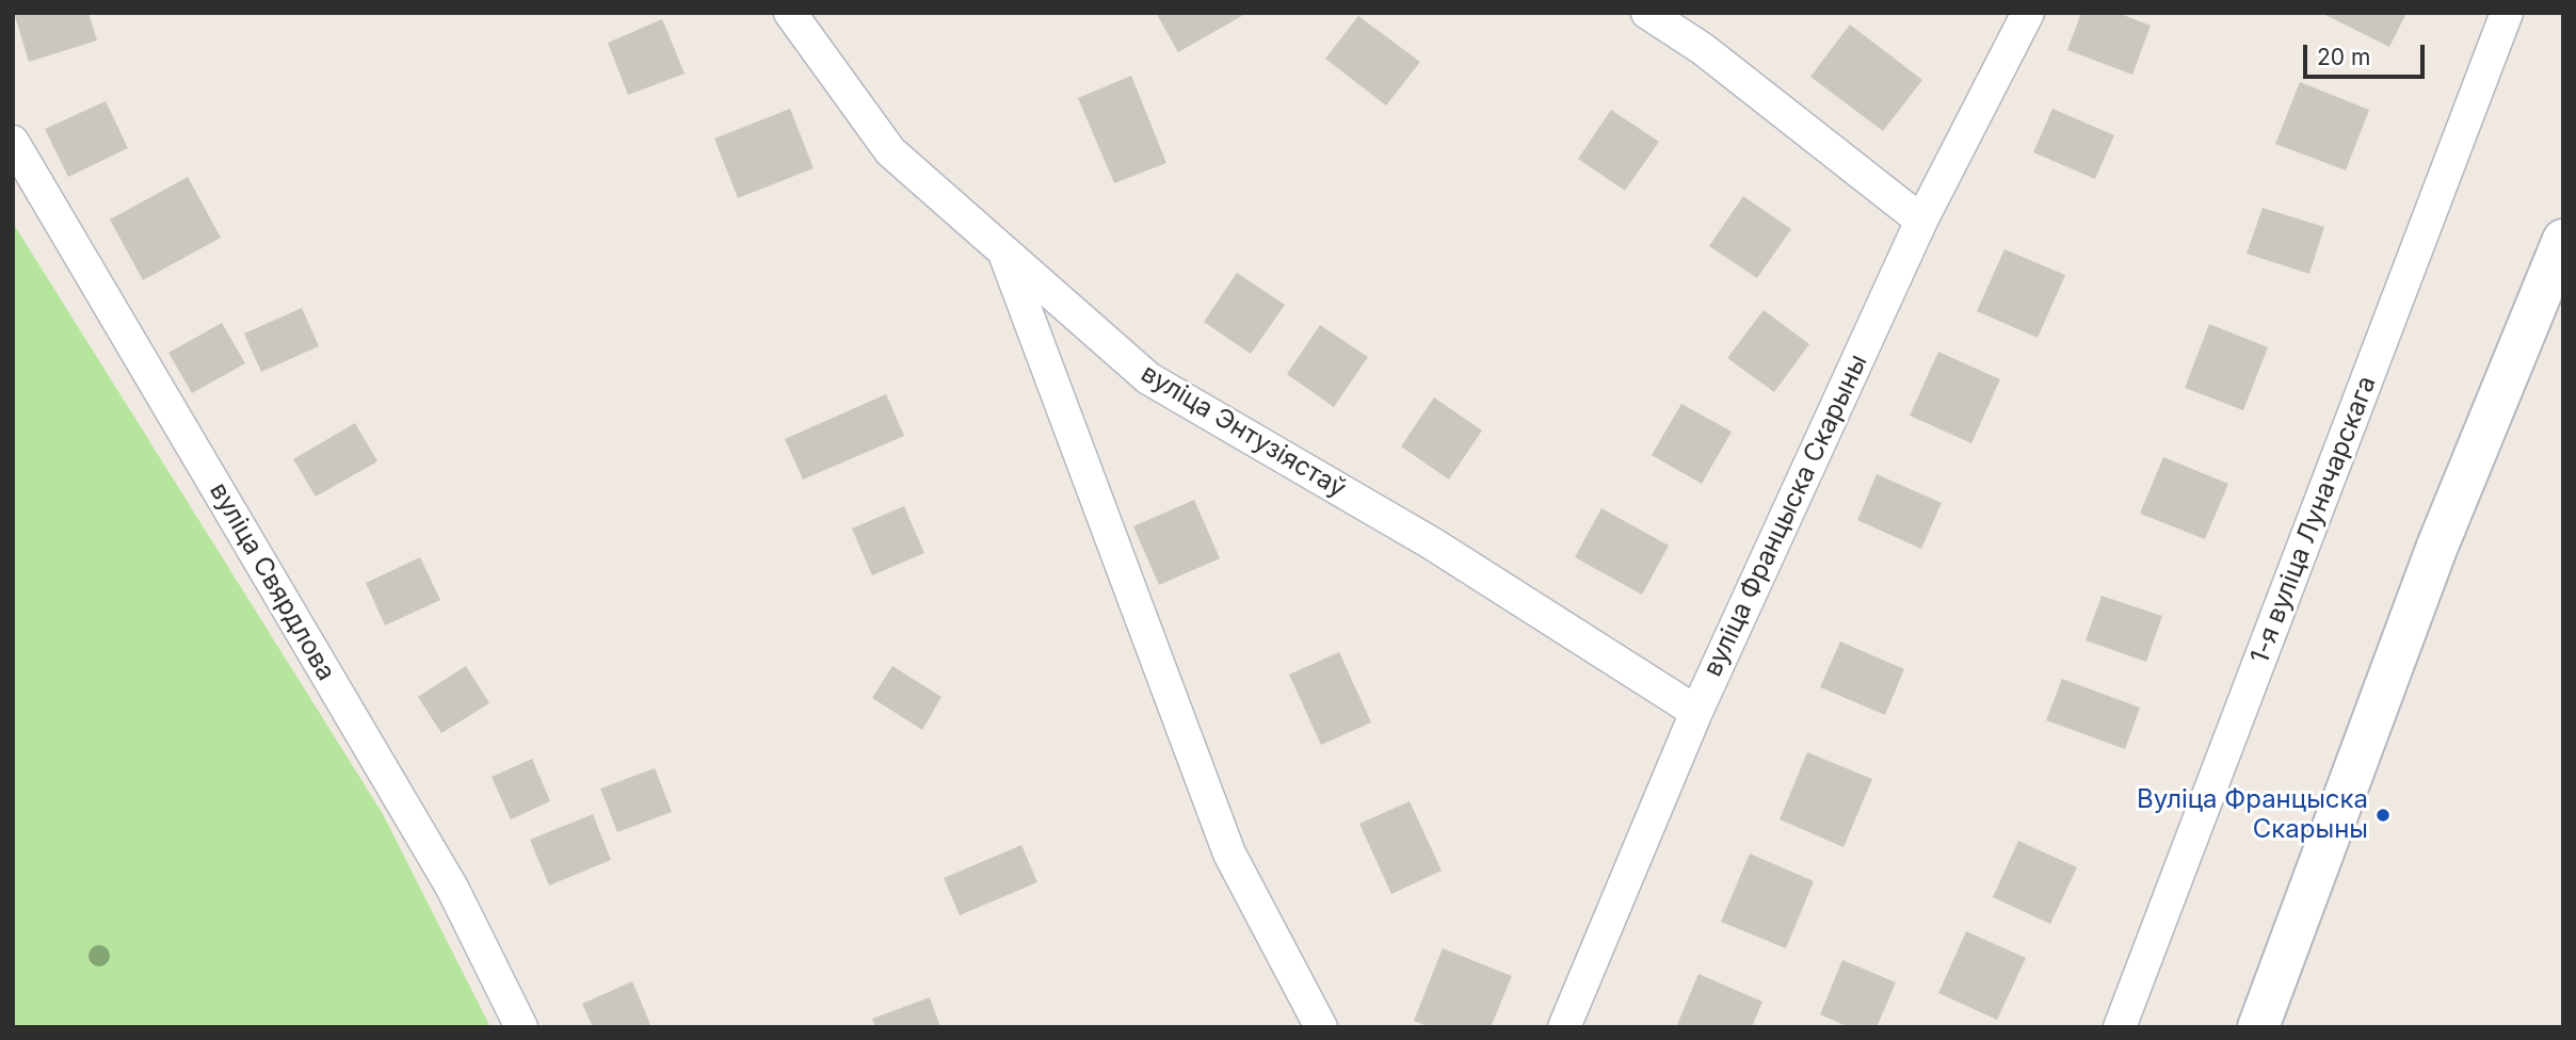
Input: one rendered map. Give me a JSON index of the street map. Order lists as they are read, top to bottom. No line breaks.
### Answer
{"streets":{"street":["вуліца Энтузіястаў","вуліца Францыска Скарыны","1-я вуліца Луначарскага","вуліца Свярдлова"]},"crossings":[["вуліца Энтузіястаў","вуліца Францыска Скарыны"]],"places":["Вуліца Францыска Скарыны"],"scale_bar":"20 m"}
